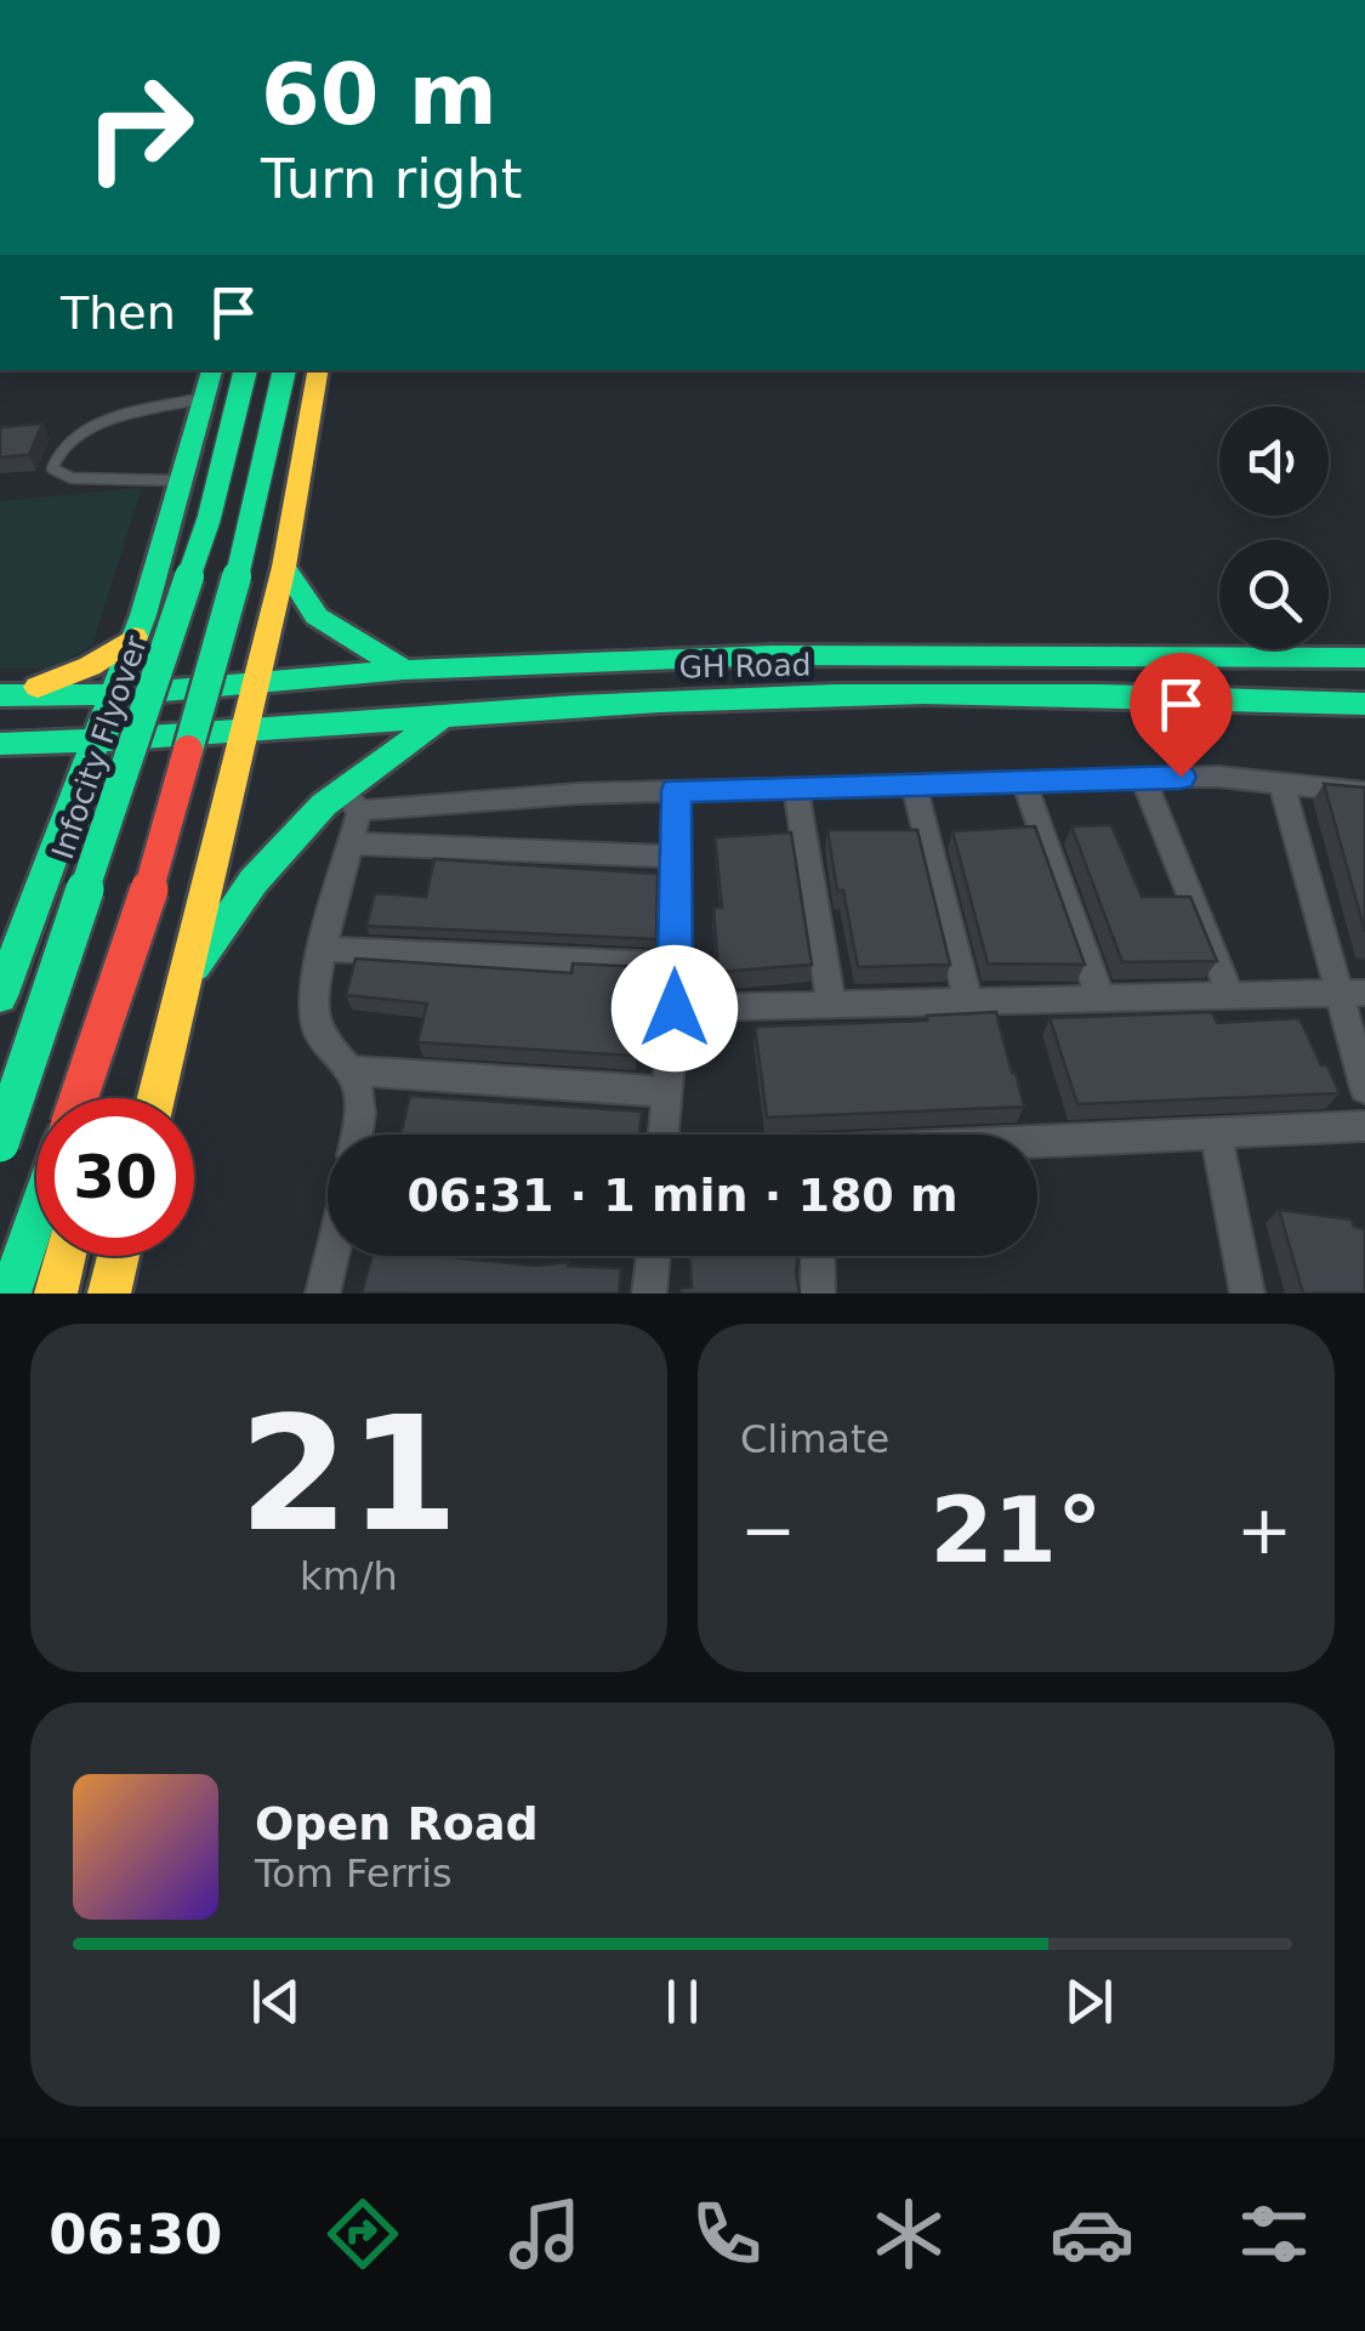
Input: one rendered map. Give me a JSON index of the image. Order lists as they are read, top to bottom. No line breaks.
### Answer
{"streets":{"main road":["GH Road","Infocity Flyover"]},"page":{"turn":["60 m","Turn right"],"then":"Then","limit":"30","trip":"06:31 · 1 min · 180 m","tile":[["21","km/h"],"Climate"],"heat":["−","21°","+"],"song":["Open Road","Tom Ferris"],"tabs":"06:30"}}
